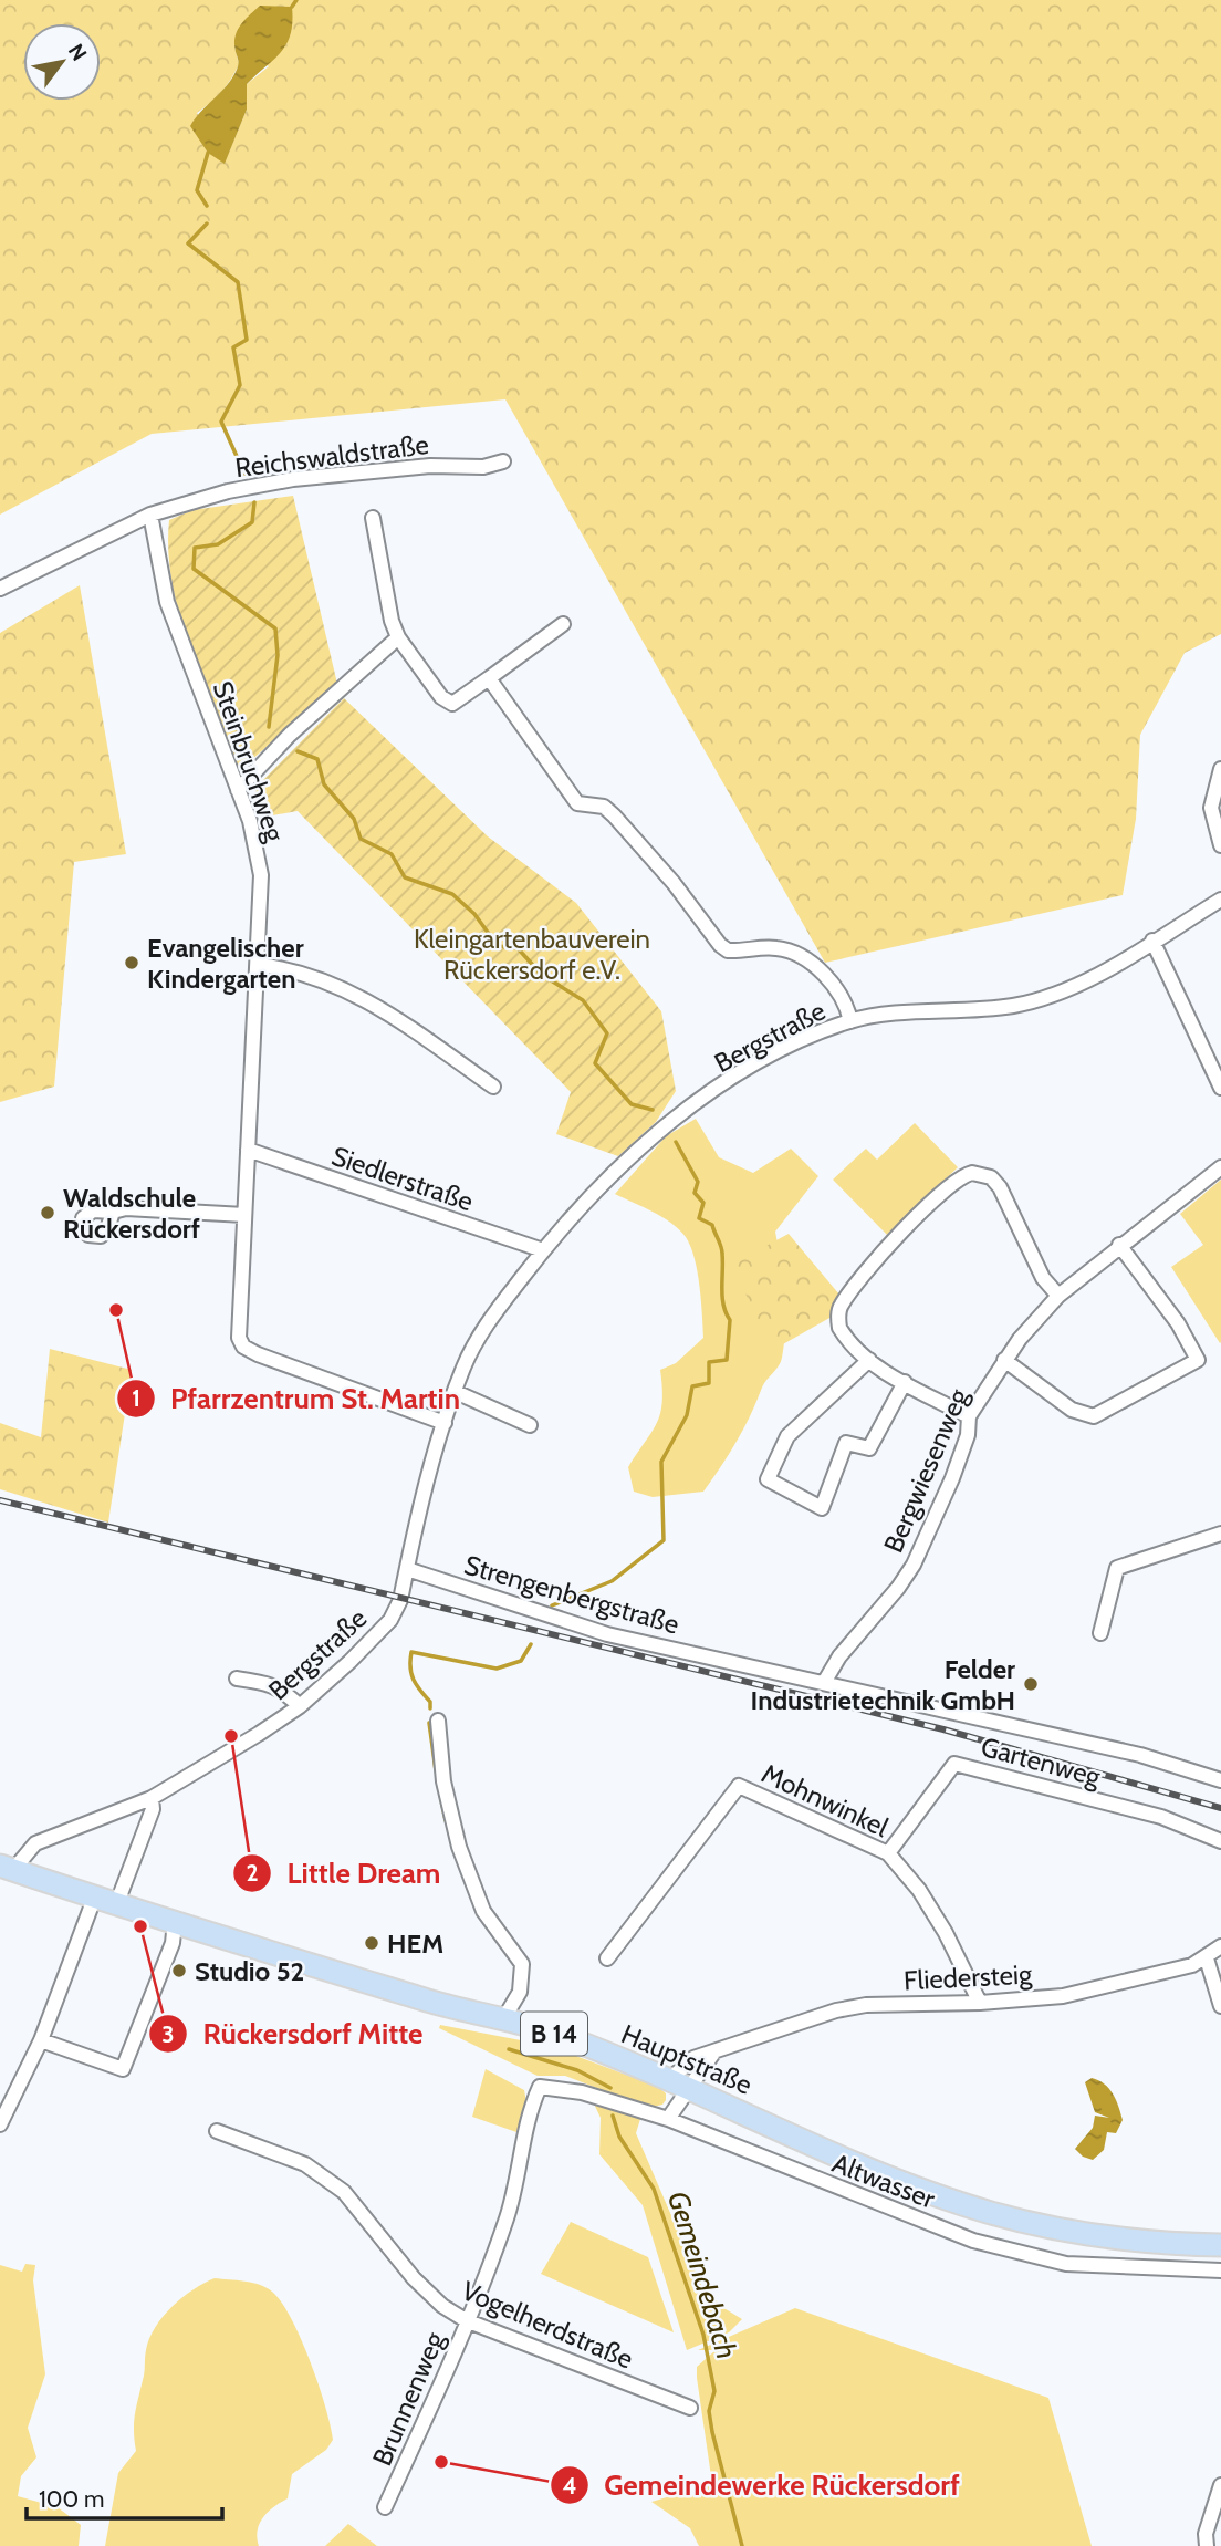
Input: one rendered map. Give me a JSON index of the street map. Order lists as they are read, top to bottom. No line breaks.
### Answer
{"streets":{"main road":["B 14","Hauptstraße"],"street":["Reichswaldstraße","Steinbruchweg","Bergstraße","Siedlerstraße","Bergwiesenweg","Strengenbergstraße","Gartenweg","Mohnwinkel","Fliedersteig","Altwasser","Vogelherdstraße","Brunnenweg"]},"crossings":[["Reichswaldstraße","Steinbruchweg"],["Steinbruchweg","Bergstraße"],["Steinbruchweg","Siedlerstraße"],["Bergstraße","Siedlerstraße"],["Bergstraße","Strengenbergstraße"],["Bergstraße","Hauptstraße"],["Bergwiesenweg","Strengenbergstraße"],["Gartenweg","Mohnwinkel"],["Mohnwinkel","Fliedersteig"],["Fliedersteig","Hauptstraße"],["Altwasser","Brunnenweg"],["Vogelherdstraße","Brunnenweg"]],"water":["Gemeindebach"],"parks":["Kleingartenbauverein Rückersdorf e.V."],"places":["Evangelischer Kindergarten","Waldschule Rückersdorf","Pfarrzentrum St. Martin","Felder Industrietechnik GmbH","Little Dream","Rückersdorf Mitte","HEM","Studio 52","Gemeindewerke Rückersdorf"],"scale_bar":"100 m","north":"top right"}
